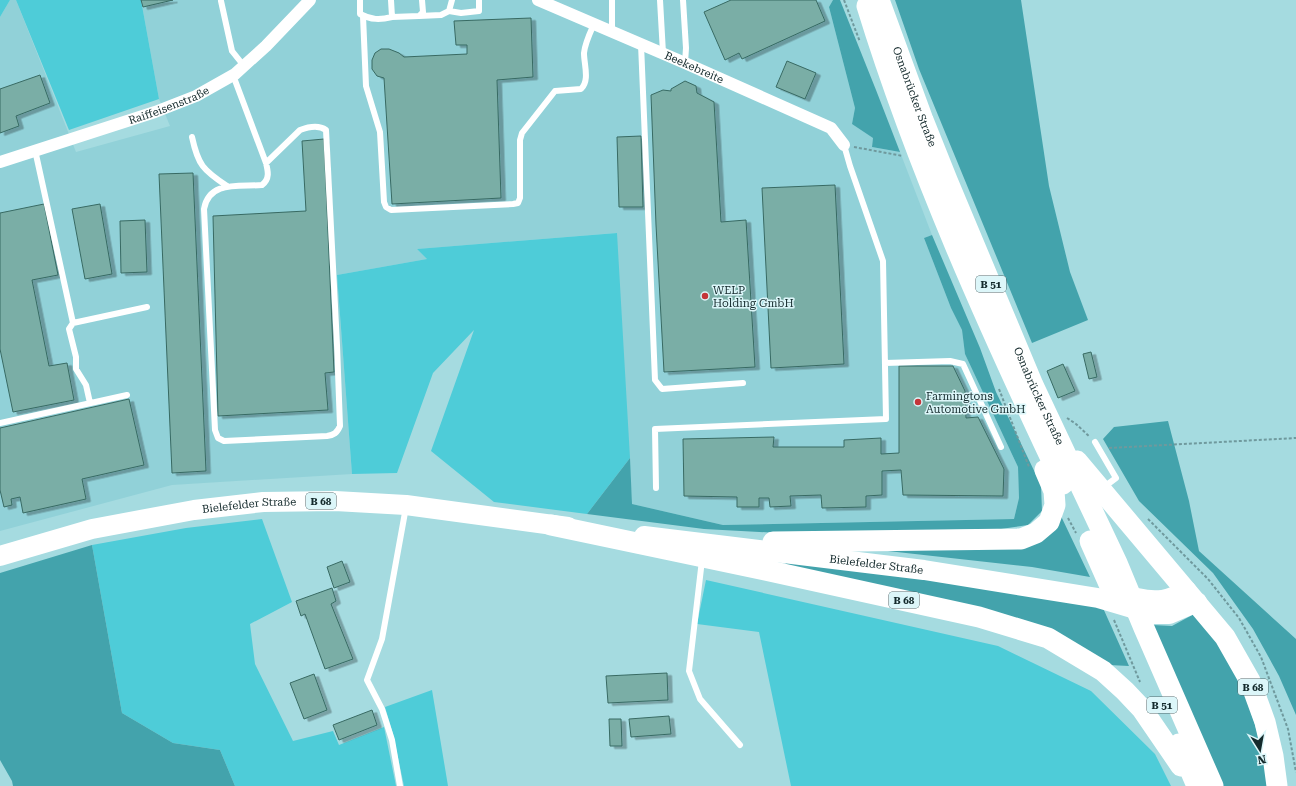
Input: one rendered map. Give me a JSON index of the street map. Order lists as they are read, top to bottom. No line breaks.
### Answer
{"streets":{"highway":["Osnabrücker Straße","B 51","B 68"],"main road":["Bielefelder Straße"],"street":["Beekebreite","Raiffeisenstraße"]},"crossings":[["Osnabrücker Straße","B 68"],["B 68","Bielefelder Straße"]],"places":["WELP Holding GmbH","Farmingtons Automotive GmbH"],"north":"bottom"}
